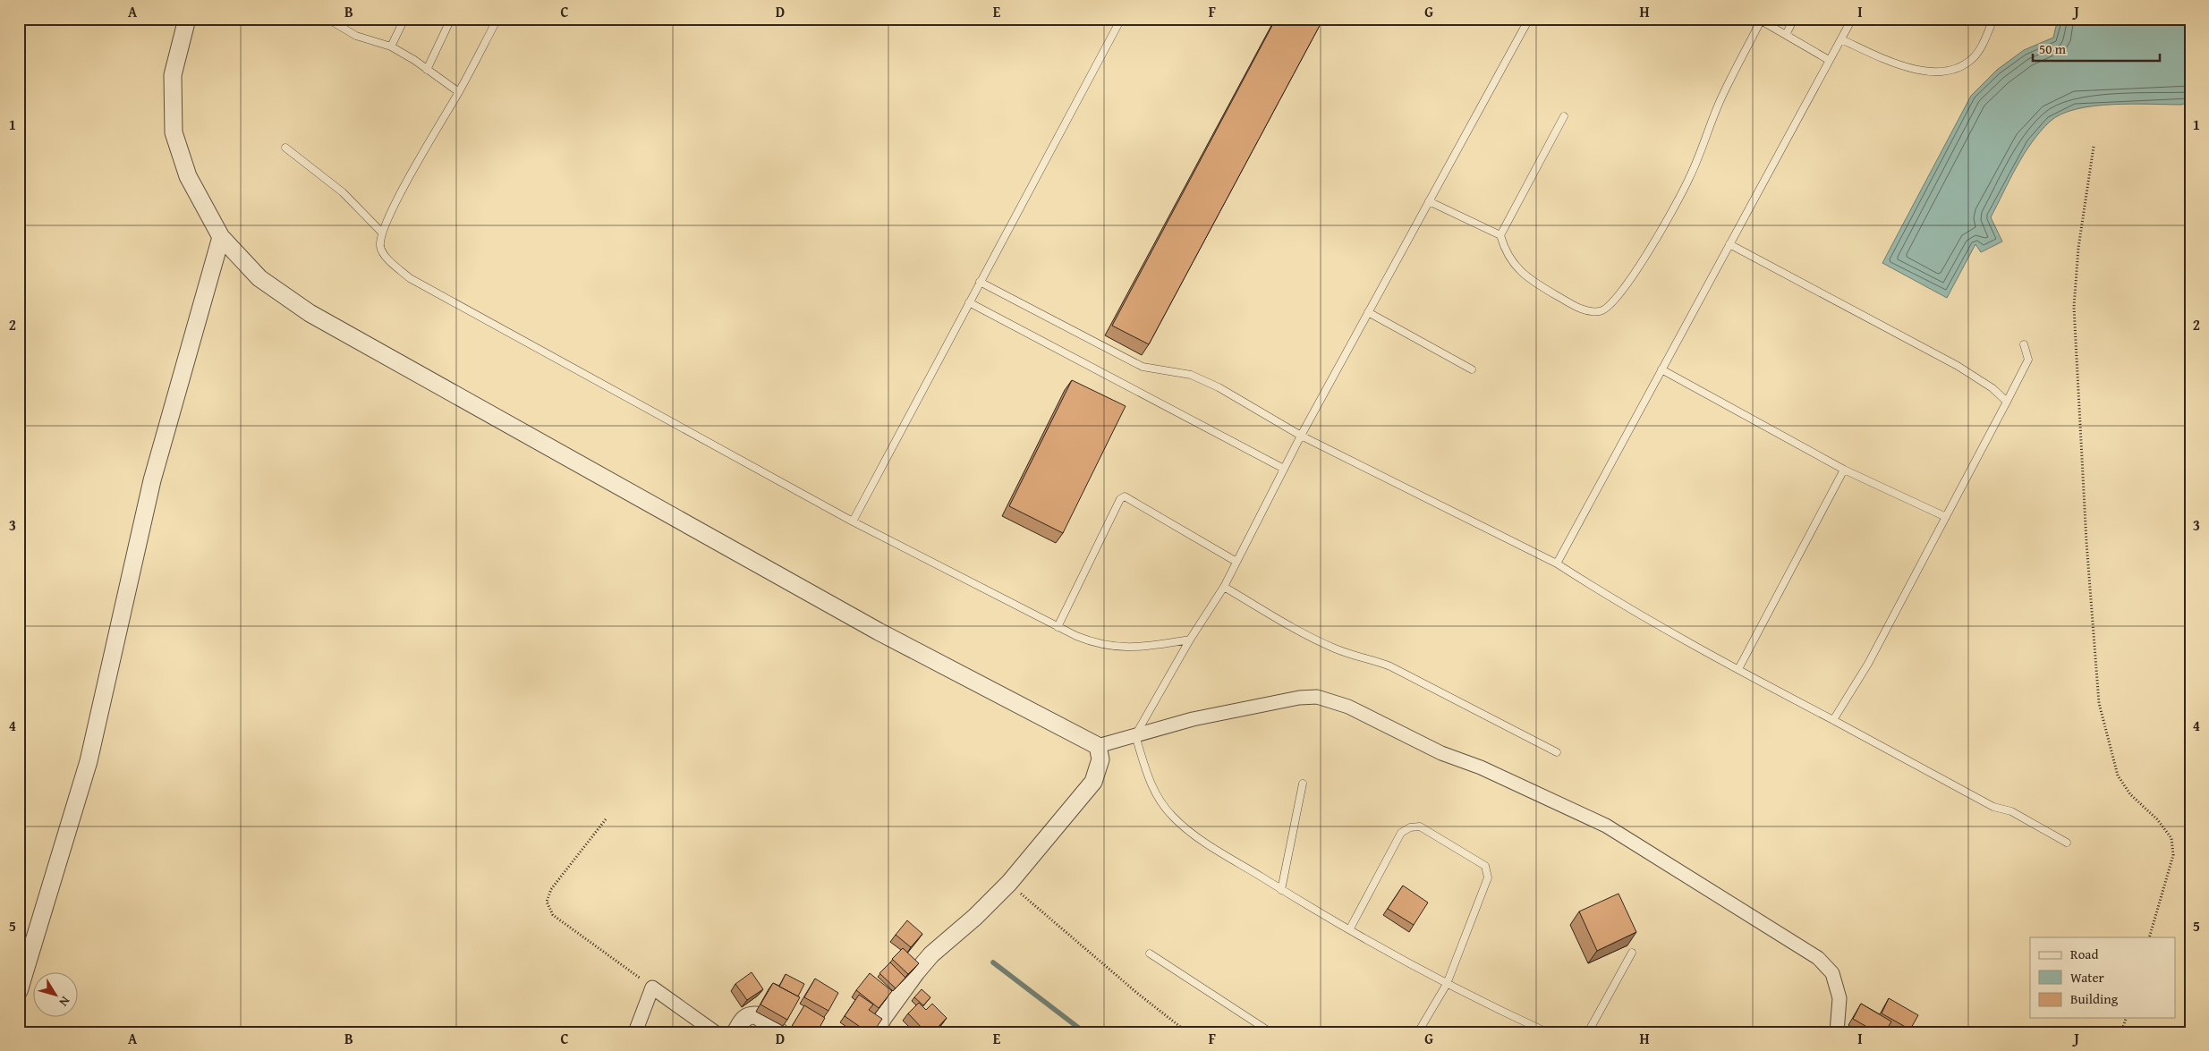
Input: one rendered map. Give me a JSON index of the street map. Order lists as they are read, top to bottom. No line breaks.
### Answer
{"legend":["Road","Water","Building"],"scale_bar":"50 m","north":"bottom right","grid":{"columns":["A","B","C","D","E","F","G","H","I","J"],"rows":["1","2","3","4","5"]}}
